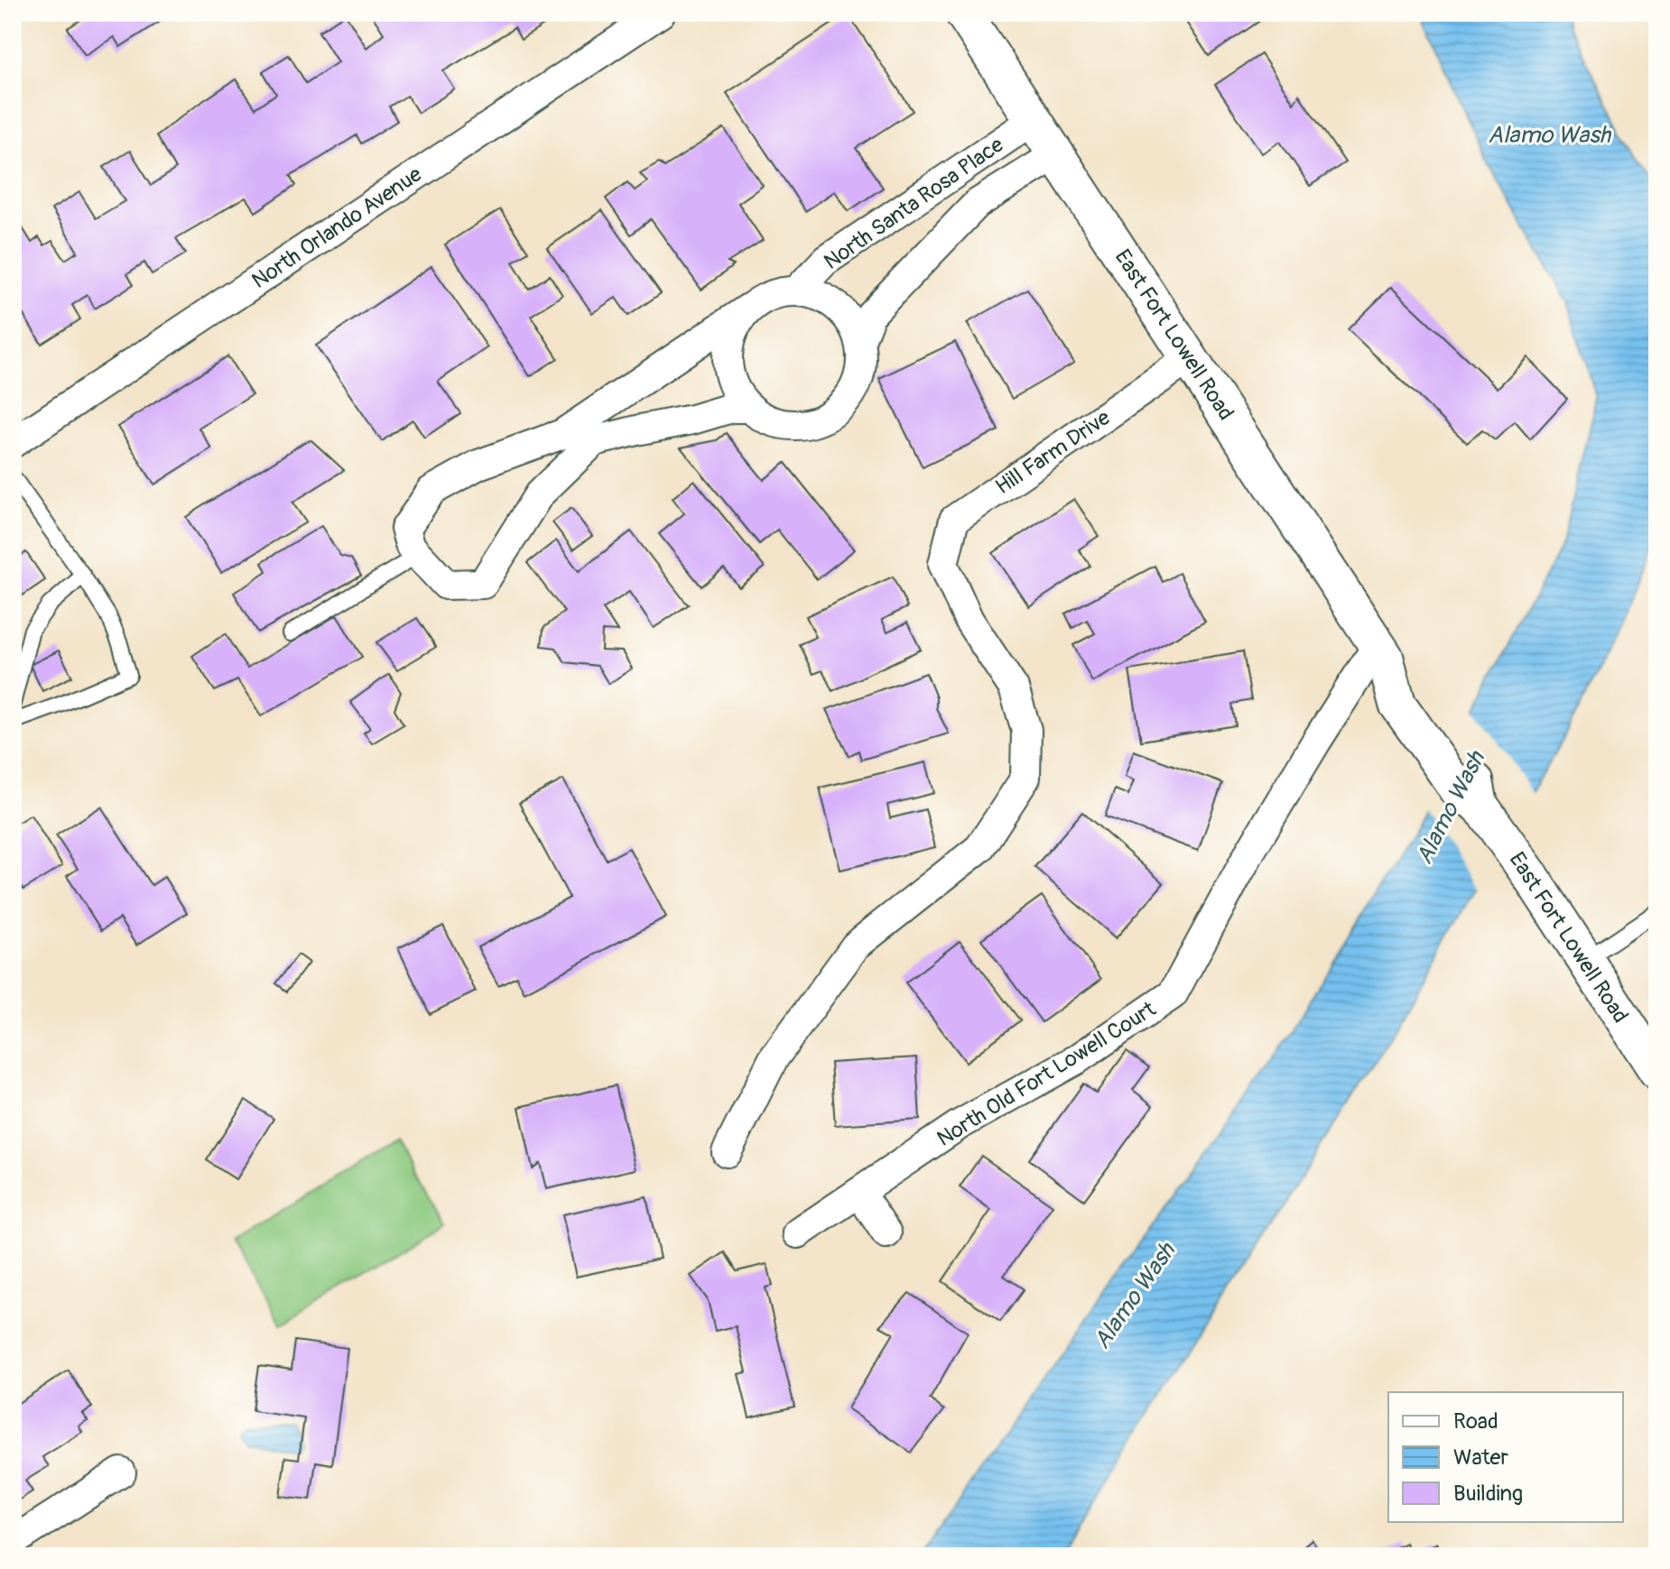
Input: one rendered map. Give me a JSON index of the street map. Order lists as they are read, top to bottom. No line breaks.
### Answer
{"streets":{"street":["North Santa Rosa Place","North Orlando Avenue","East Fort Lowell Road","Hill Farm Drive","North Old Fort Lowell Court"]},"crossings":[["North Santa Rosa Place","East Fort Lowell Road"],["East Fort Lowell Road","Hill Farm Drive"],["East Fort Lowell Road","North Old Fort Lowell Court"]],"water":["Alamo Wash"],"legend":["Road","Water","Building"]}
